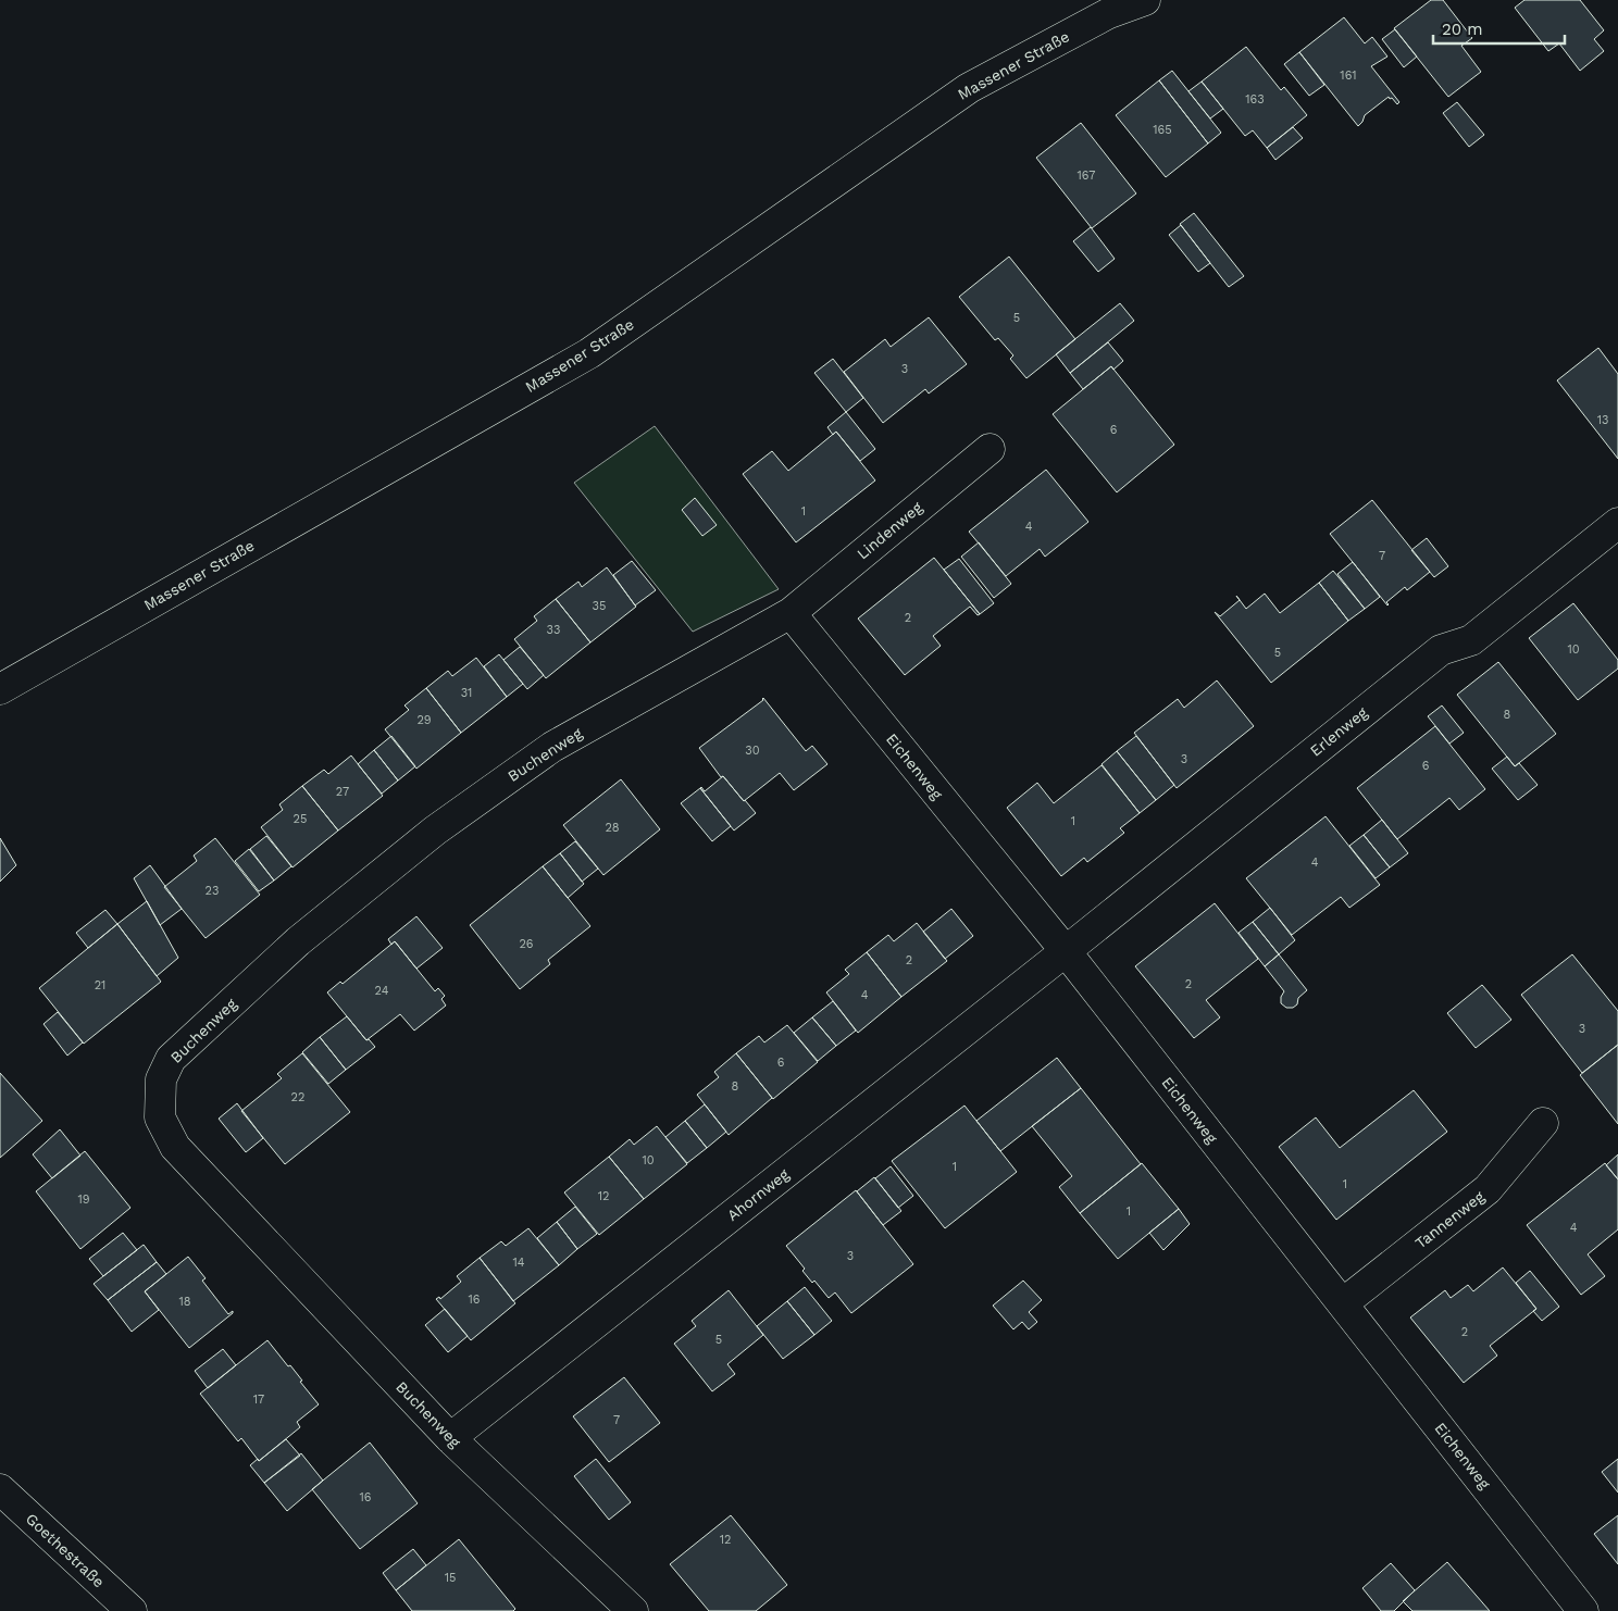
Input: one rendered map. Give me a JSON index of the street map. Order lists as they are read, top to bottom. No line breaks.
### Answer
{"streets":{"street":["Massener Straße","Lindenweg","Erlenweg","Buchenweg","Eichenweg","Ahornweg","Tannenweg","Goethestraße"]},"crossings":[["Lindenweg","Buchenweg"],["Lindenweg","Eichenweg"],["Erlenweg","Eichenweg"],["Erlenweg","Ahornweg"],["Buchenweg","Eichenweg"],["Buchenweg","Ahornweg"],["Eichenweg","Ahornweg"],["Eichenweg","Tannenweg"]],"house_numbers":["161","163","165","167","5","3","13","6","1","4","7","35","2","33","10","5","31","8","29","30","3","6","27","25","1","28","4","23","26","2","2","21","24","4","3","6","8","22","10","1","1","12","19","1","4","3","14","16","18","2","5","17","7","16","12","15"],"scale_bar":"20 m"}
